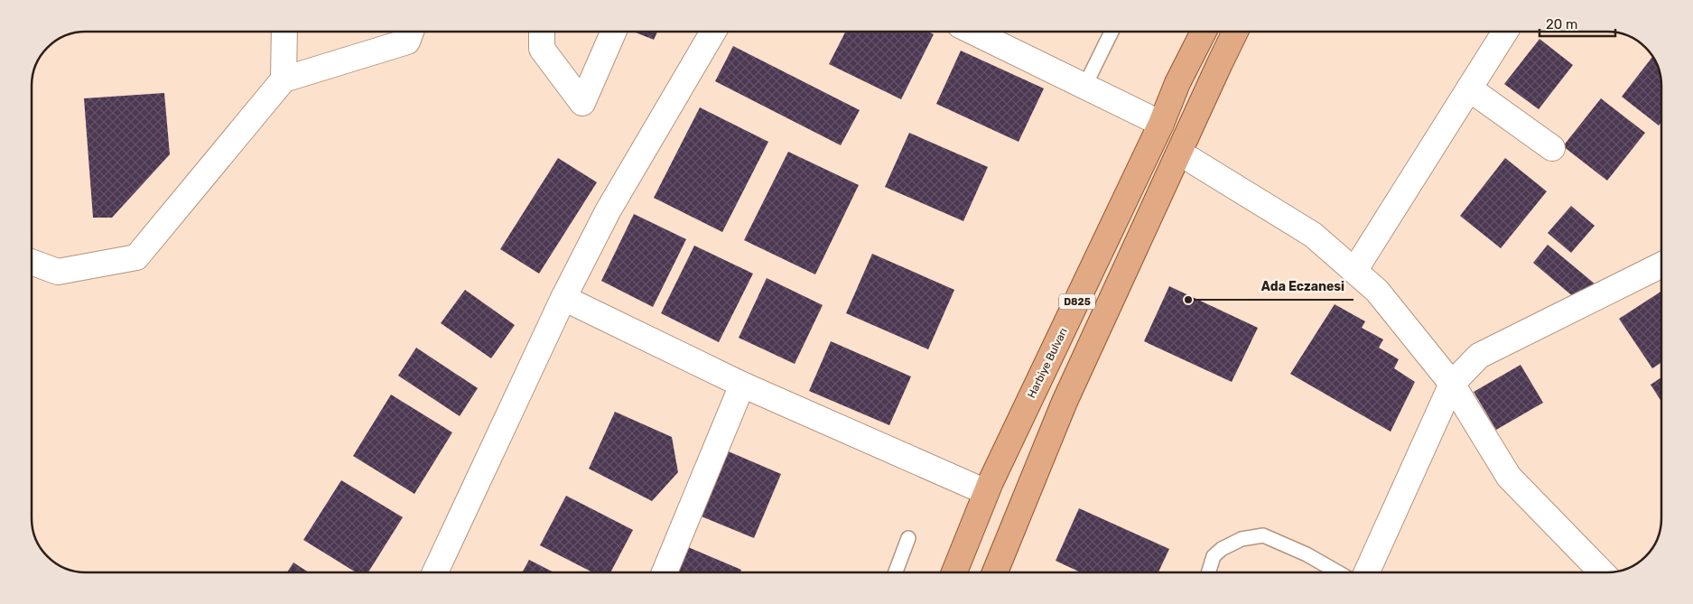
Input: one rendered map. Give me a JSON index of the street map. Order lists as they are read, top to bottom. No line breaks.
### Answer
{"streets":{"main road":["D825","Harbiye Bulvarı"]},"places":["Ada Eczanesi"],"scale_bar":"20 m"}
